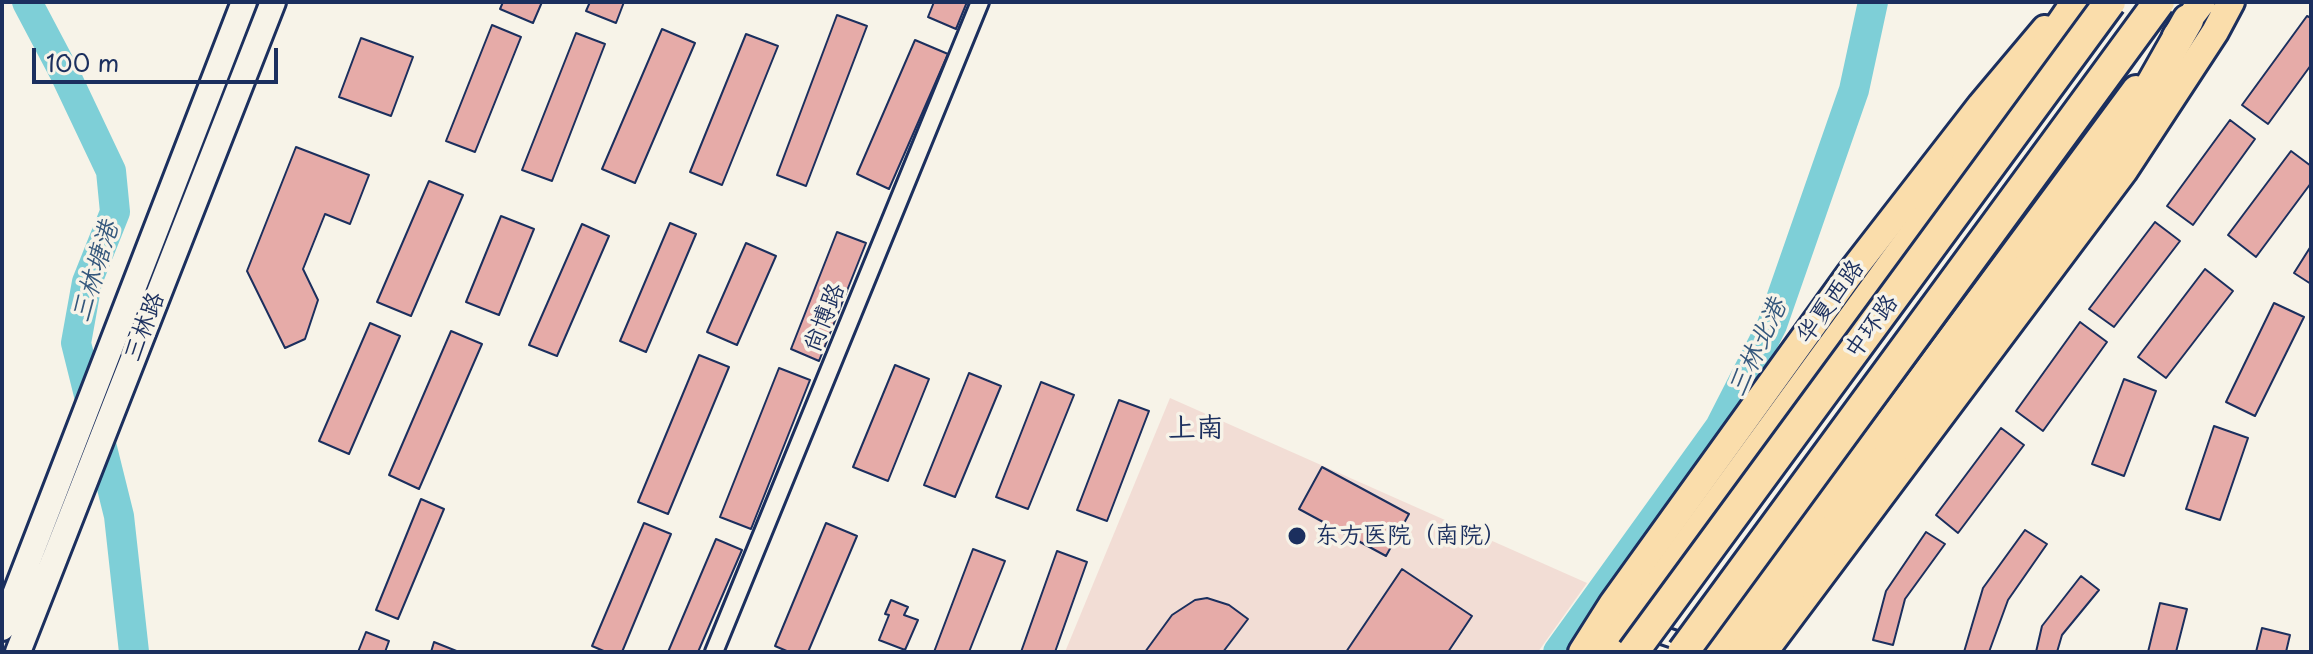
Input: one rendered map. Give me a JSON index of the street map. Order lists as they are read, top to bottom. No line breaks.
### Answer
{"streets":{"highway":["中环路"],"main road":["华夏西路","三林路"],"street":["尚博路"]},"crossings":[["华夏西路","中环路"]],"districts":["上南"],"water":["三林塘港","三林北港"],"places":["东方医院（南院）"],"scale_bar":"100 m"}
